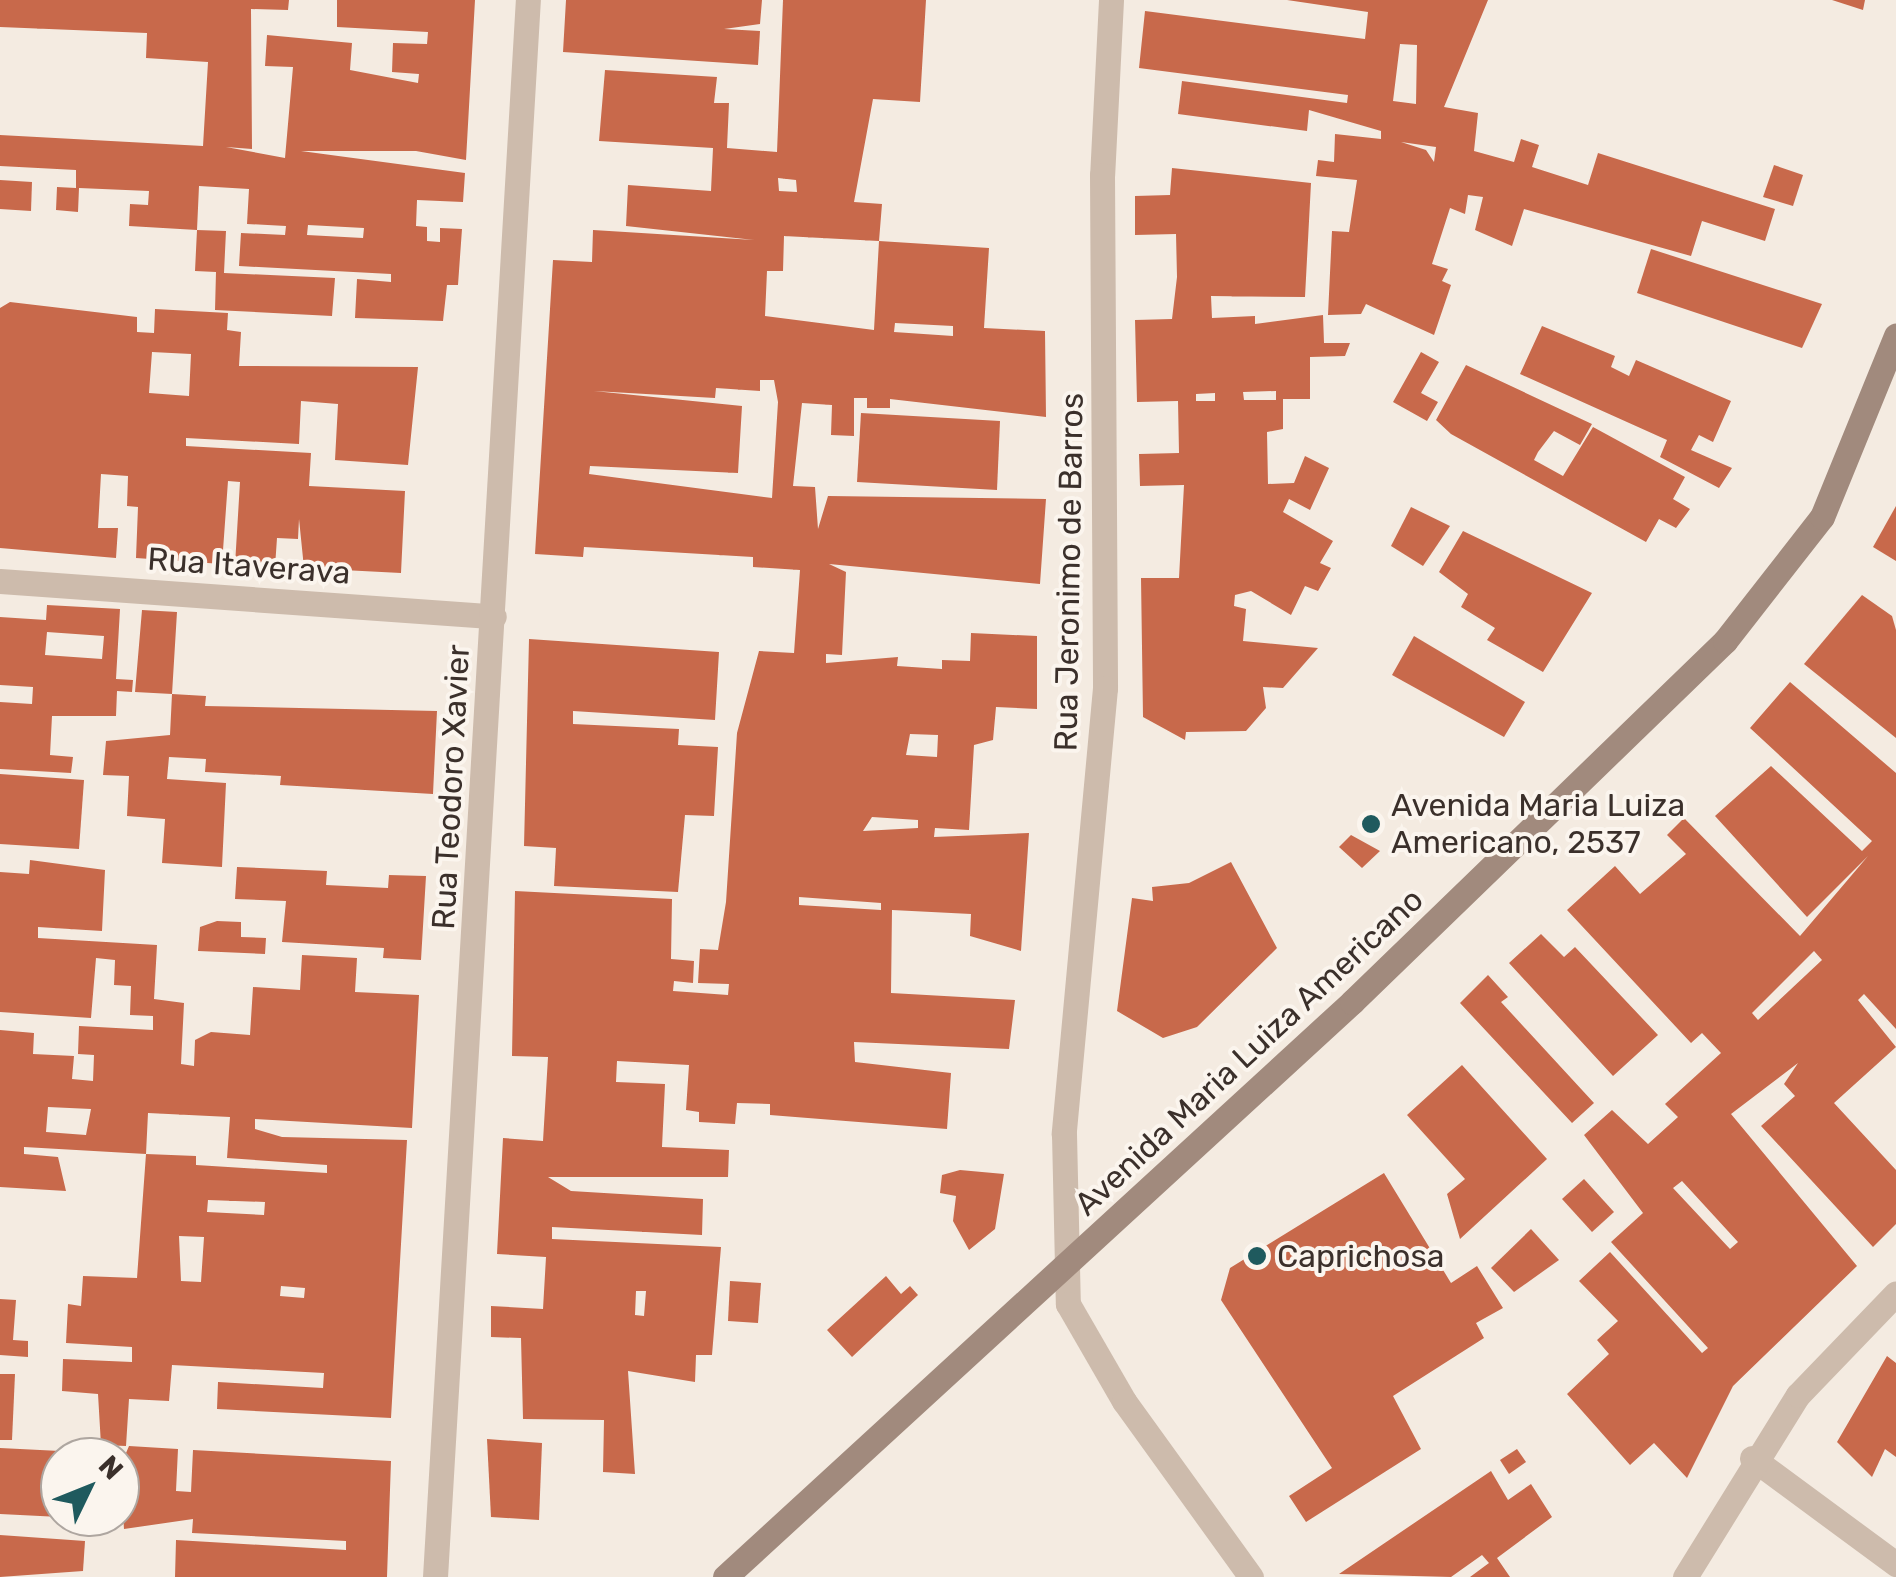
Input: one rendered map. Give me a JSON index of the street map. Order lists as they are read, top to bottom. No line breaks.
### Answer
{"streets":{"main road":["Avenida Maria Luiza Americano"],"street":["Rua Itaverava","Rua Jeronimo de Barros","Rua Teodoro Xavier"]},"crossings":[["Rua Itaverava","Rua Teodoro Xavier"],["Rua Jeronimo de Barros","Avenida Maria Luiza Americano"]],"places":["Avenida Maria Luiza Americano, 2537","Caprichosa"],"north":"top right"}
